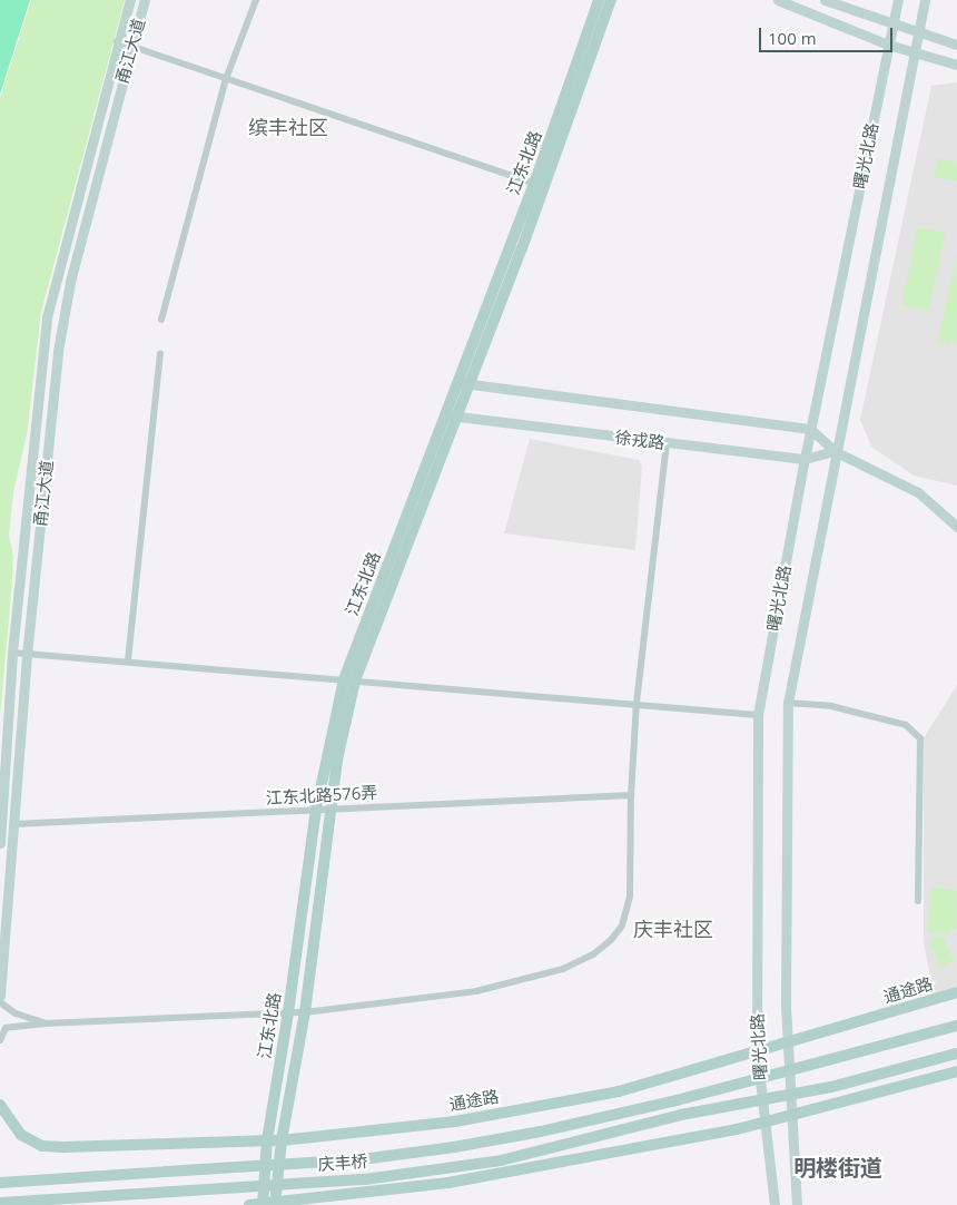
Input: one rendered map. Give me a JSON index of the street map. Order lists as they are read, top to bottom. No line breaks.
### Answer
{"streets":{"main road":["甬江大道","曙光北路","江东北路","徐戎路","通途路","庆丰桥"],"street":["江东北路576弄"]},"crossings":[["甬江大道","江东北路576弄"],["曙光北路","徐戎路"],["曙光北路","通途路"],["曙光北路","庆丰桥"],["江东北路","徐戎路"],["江东北路","江东北路576弄"],["江东北路","通途路"]],"districts":["缤丰社区","庆丰社区","明楼街道"],"scale_bar":"100 m"}
